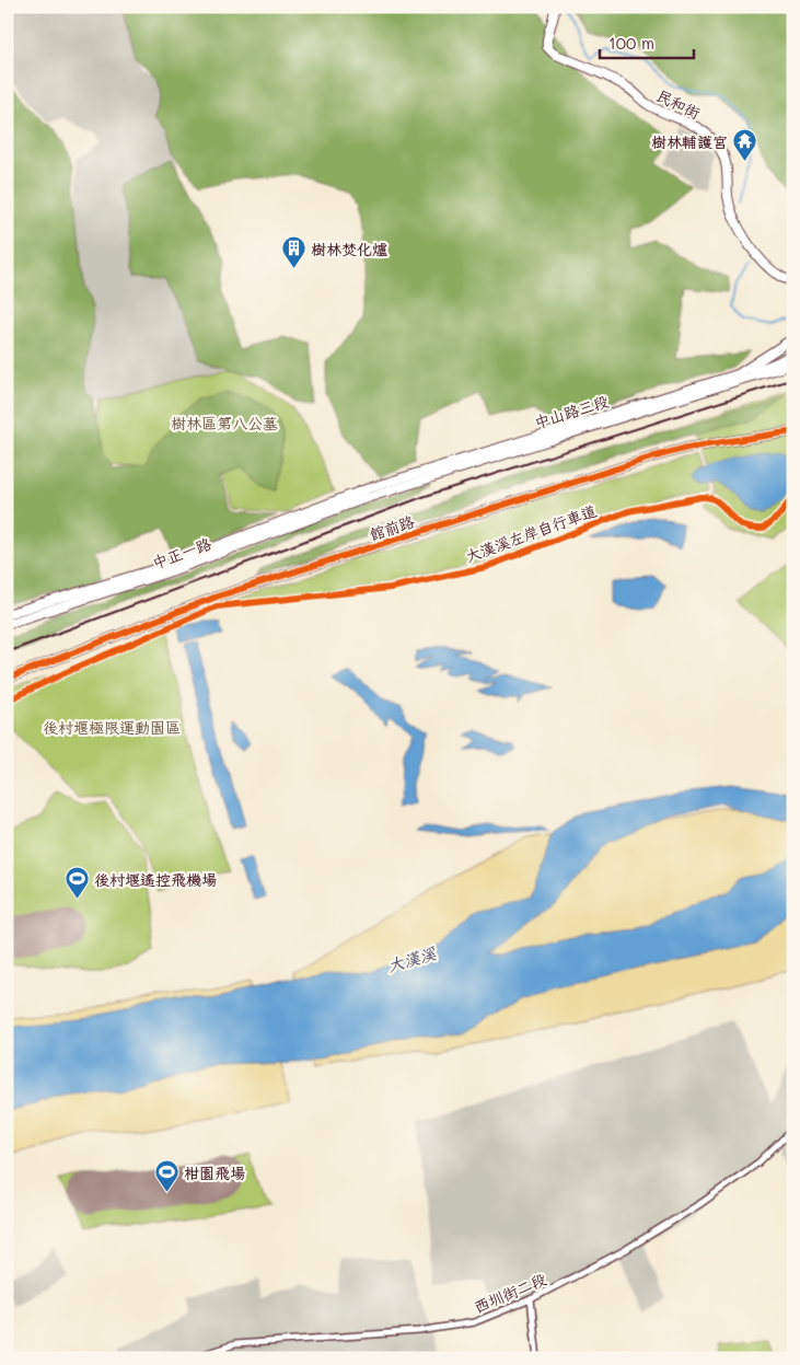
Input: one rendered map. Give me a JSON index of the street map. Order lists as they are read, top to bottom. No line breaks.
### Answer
{"streets":{"main road":["民和街","中山路三段","館前路","中正一路"],"street":["西圳街二段"],"cycle path":["大漢溪左岸自行車道"]},"crossings":[["中山路三段","中正一路"]],"water":["大漢溪"],"parks":["樹林區第八公墓","後村堰極限運動園區"],"places":{"temple":["樹林輔護宮"],"building":["樹林焚化爐"],"sports":["後村堰遙控飛機場","柑園飛場"]},"scale_bar":"100 m"}
